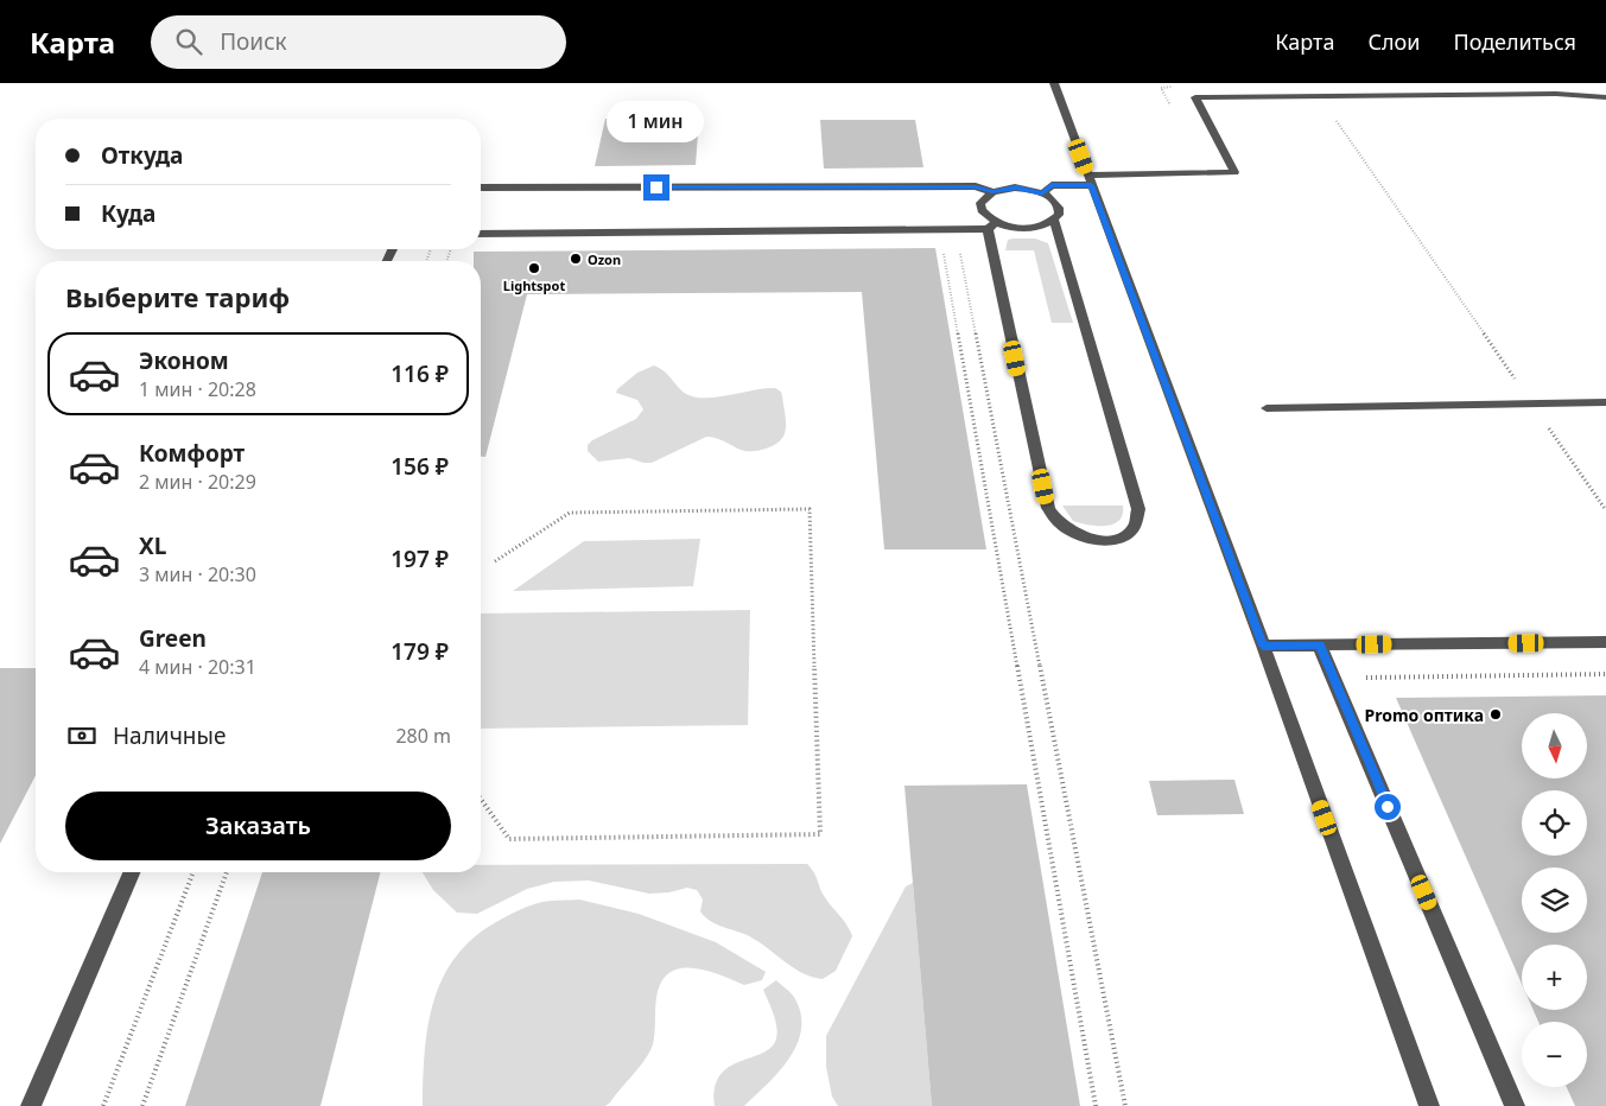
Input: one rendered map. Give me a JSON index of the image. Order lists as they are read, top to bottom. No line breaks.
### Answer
{"places":["Ozon","Lightspot","Promo оптика"],"north":"bottom","page":{"header":"Карта","search":"Поиск","nav":["Карта","Слои","Поделиться"],"bubble":"1 мин","banner":["Откуда","Куда"],"heading":"Выберите тариф","list":[{"name":"Эконом","note":"1 мин · 20:28","value":"116 ₽"},{"name":"Комфорт","note":"2 мин · 20:29","value":"156 ₽"},{"name":"XL","note":"3 мин · 20:30","value":"197 ₽"},{"name":"Green","note":"4 мин · 20:31","value":"179 ₽"}],"pay":["Наличные","280 m"],"map_buttons":["+","−"],"buttons":"Заказать"}}
